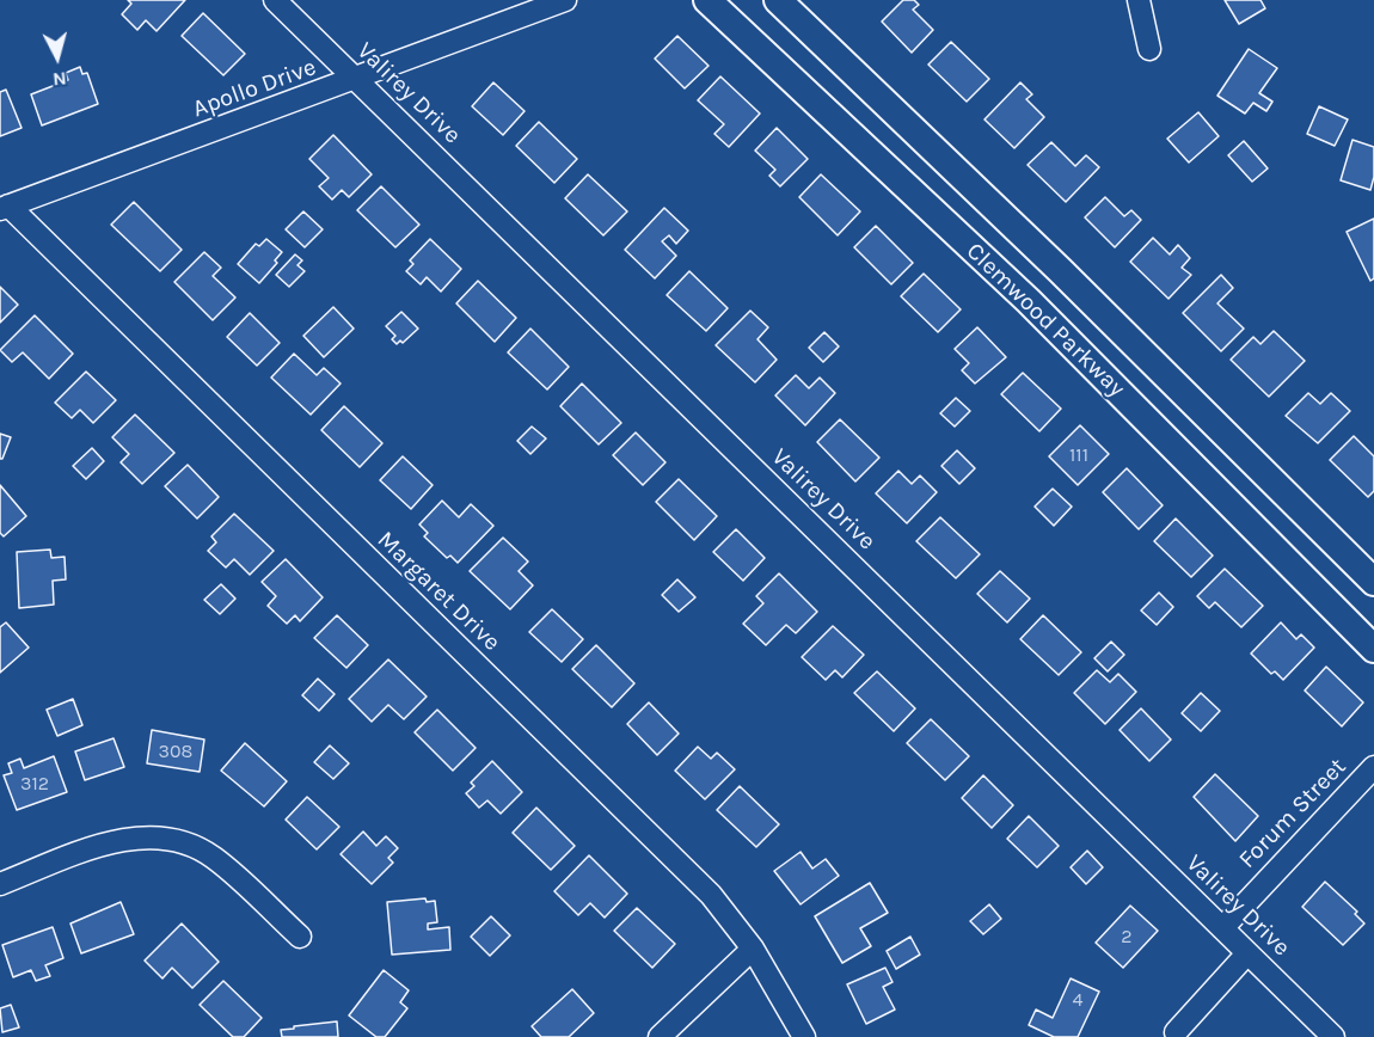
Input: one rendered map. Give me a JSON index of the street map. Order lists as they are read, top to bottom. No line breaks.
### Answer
{"streets":{"street":["Apollo Drive","Valirey Drive","Clemwood Parkway","Margaret Drive","Forum Street"]},"crossings":[["Apollo Drive","Valirey Drive"],["Apollo Drive","Margaret Drive"],["Valirey Drive","Forum Street"]],"house_numbers":["111","308","312","2","4"],"north":"bottom"}
